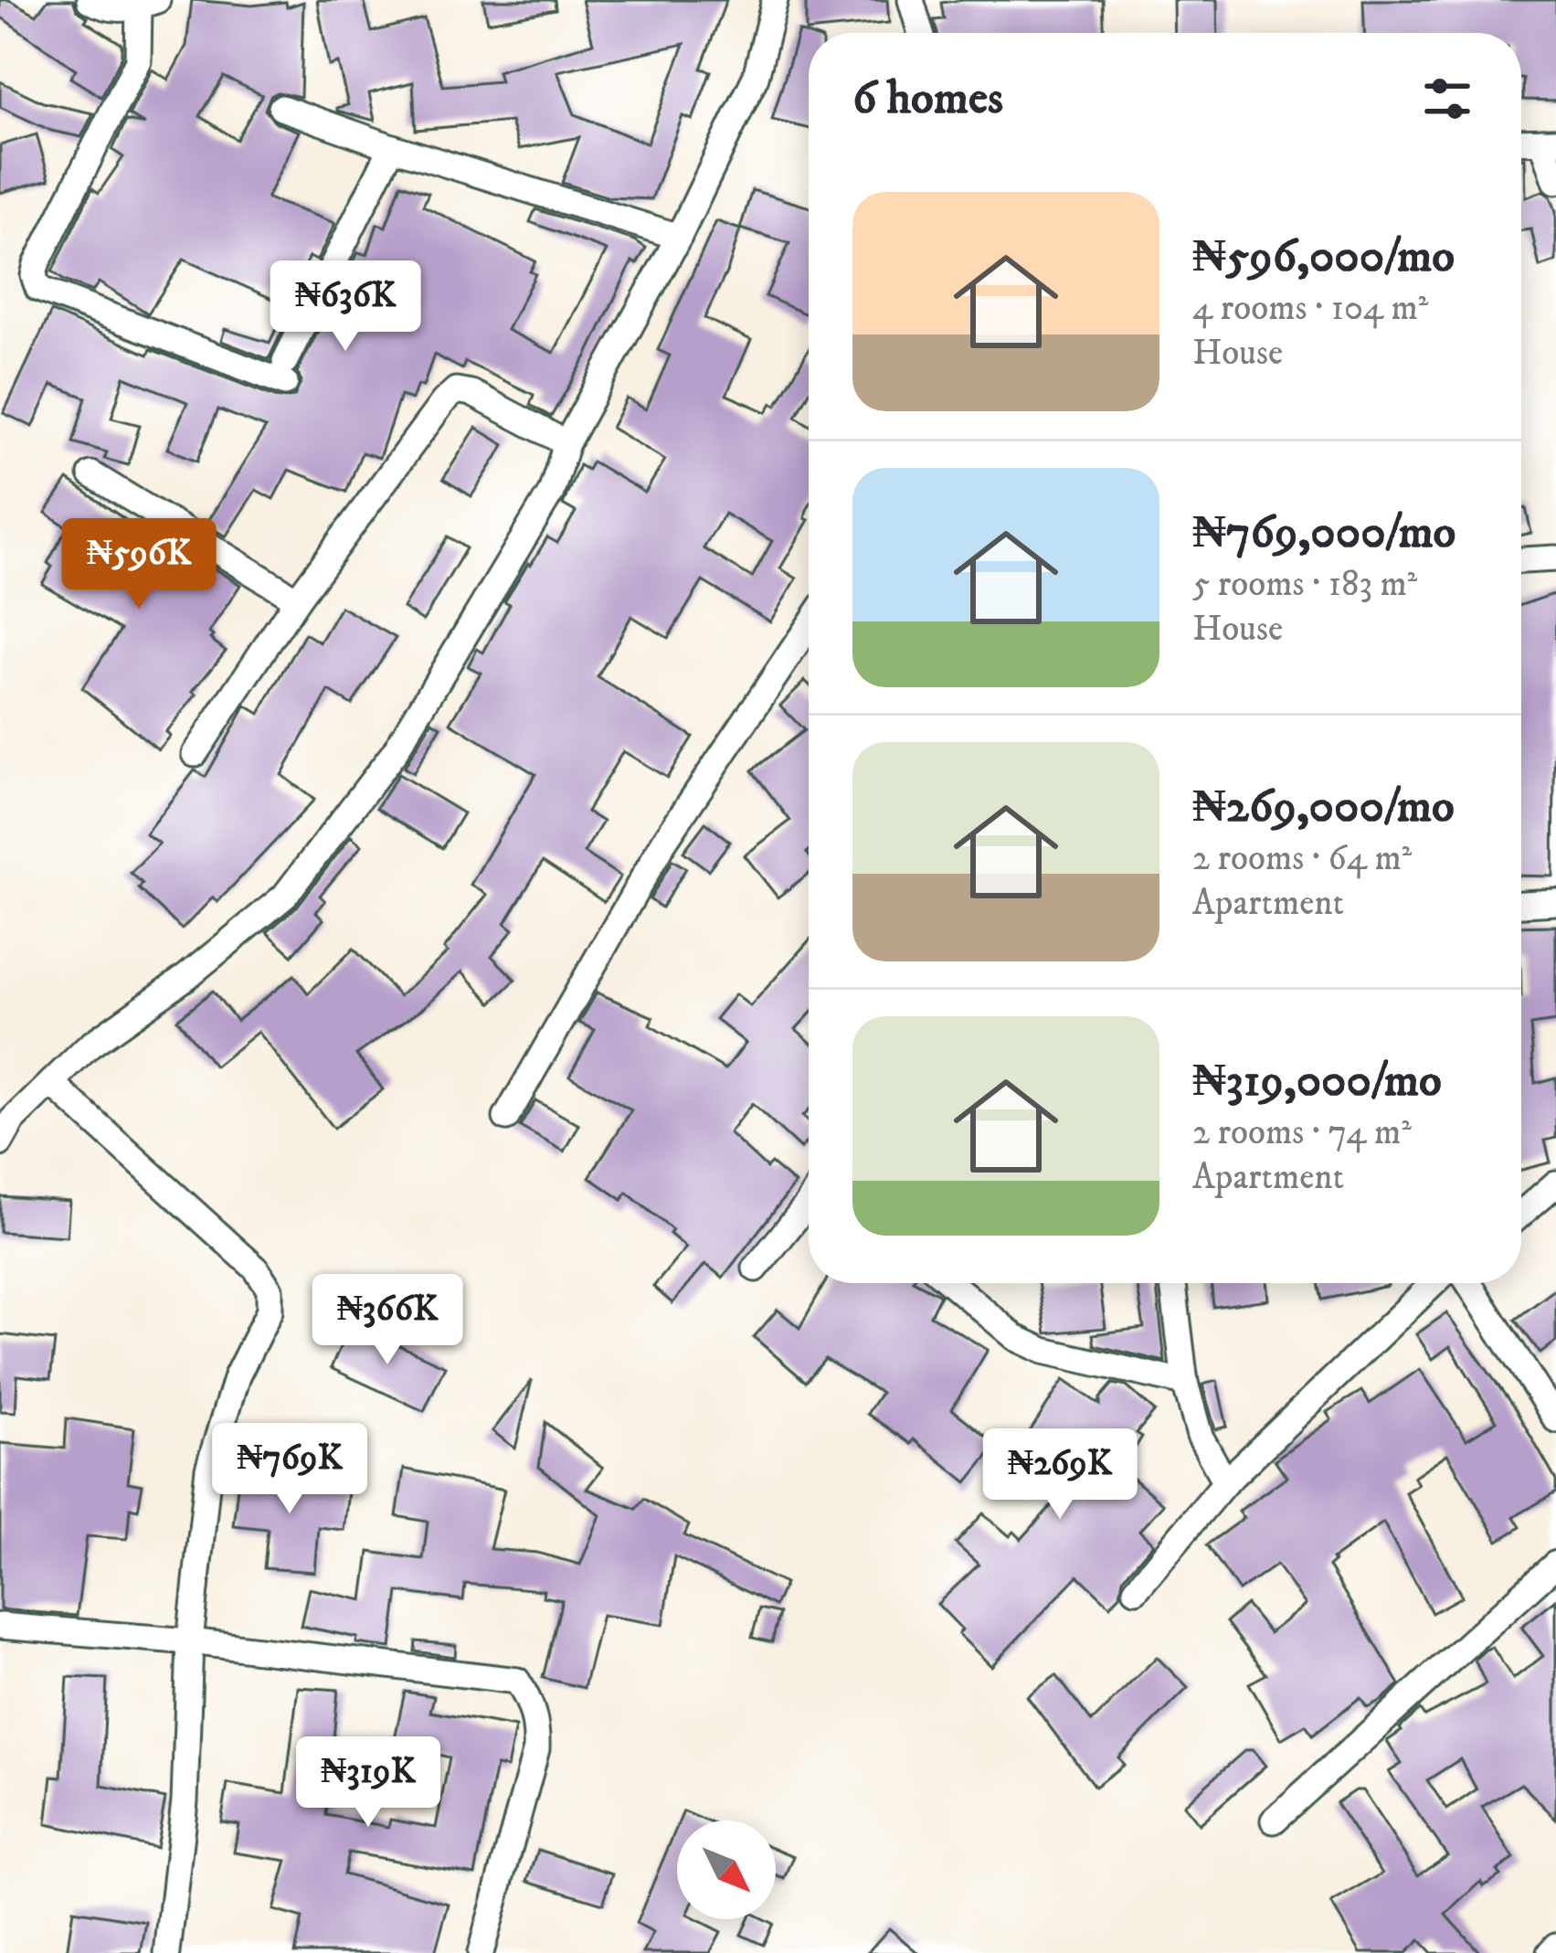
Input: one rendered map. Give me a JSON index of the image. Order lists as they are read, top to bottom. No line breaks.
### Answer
{"north":"bottom right","page":{"heading":"6 homes","list":[{"name":"₦596,000/mo","note":"4 rooms · 104 m² · House"},{"name":"₦769,000/mo","note":"5 rooms · 183 m² · House"},{"name":"₦269,000/mo","note":"2 rooms · 64 m² · Apartment"},{"name":"₦319,000/mo","note":"2 rooms · 74 m² · Apartment"}],"price":["₦636K","₦596K","₦366K","₦769K","₦269K","₦319K"]}}
